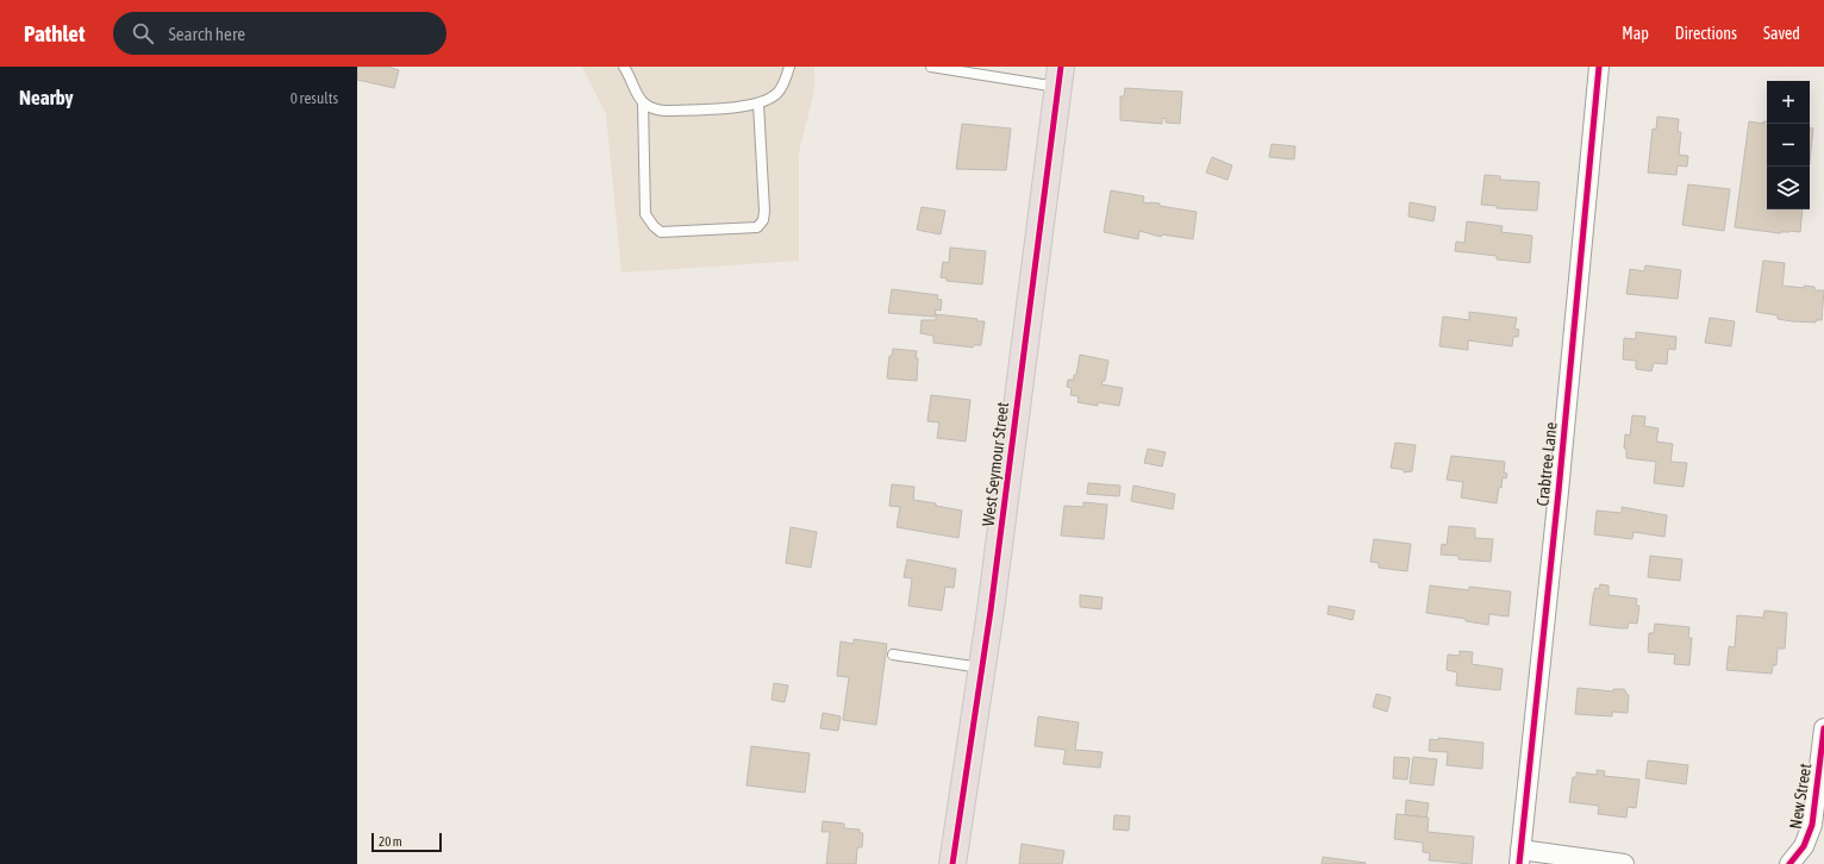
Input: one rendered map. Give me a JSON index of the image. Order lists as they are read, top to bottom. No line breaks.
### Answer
{"streets":{"highway":["West Seymour Street"],"street":["Crabtree Lane","New Street"]},"scale_bar":"20 m","page":{"header":"Pathlet","search":"Search here","nav":["Map","Directions","Saved"],"heading":["Nearby","0 results"],"map_buttons":["+","−"],"scale":"20 m"}}
